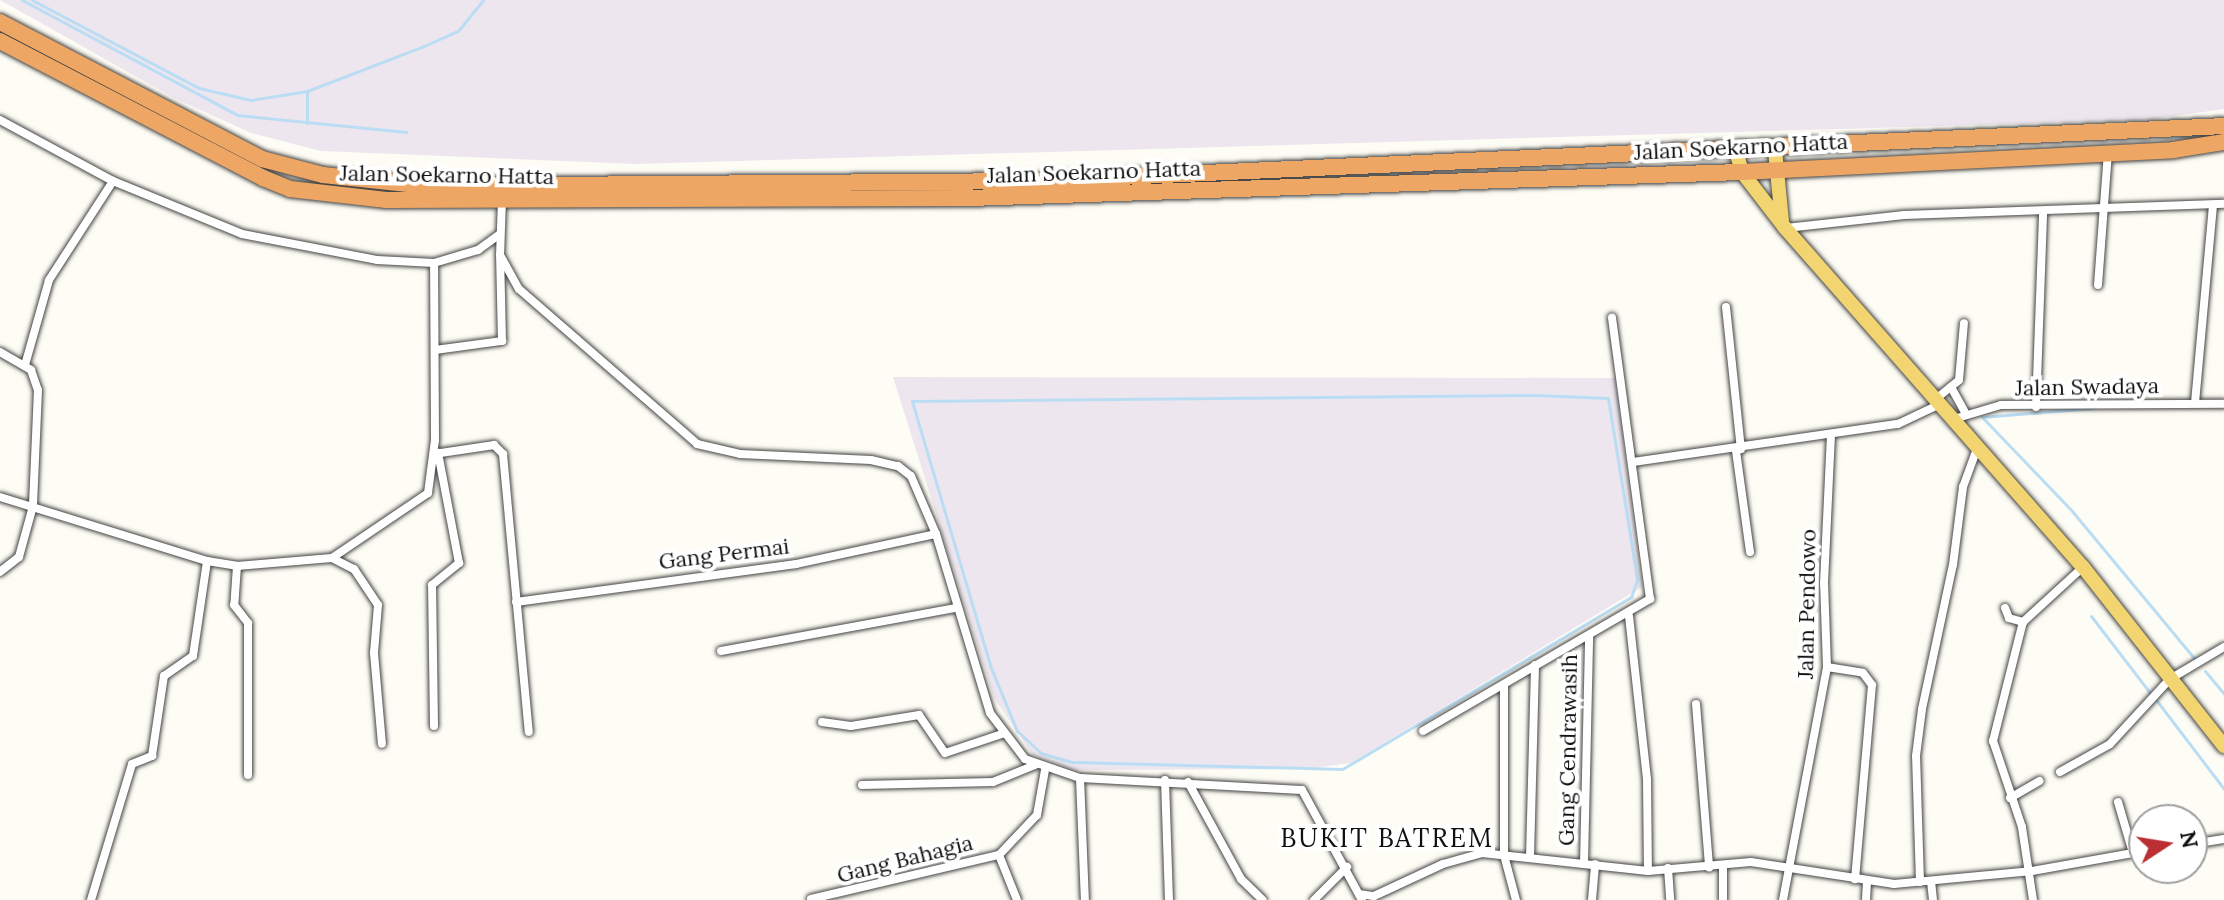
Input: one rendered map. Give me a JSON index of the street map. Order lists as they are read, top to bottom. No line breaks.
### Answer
{"streets":{"highway":["Jalan Soekarno Hatta"],"street":["Jalan Swadaya","Gang Permai","Jalan Pendowo","Gang Cendrawasih","Gang Bahagia"]},"districts":["BUKIT BATREM"],"north":"right"}
